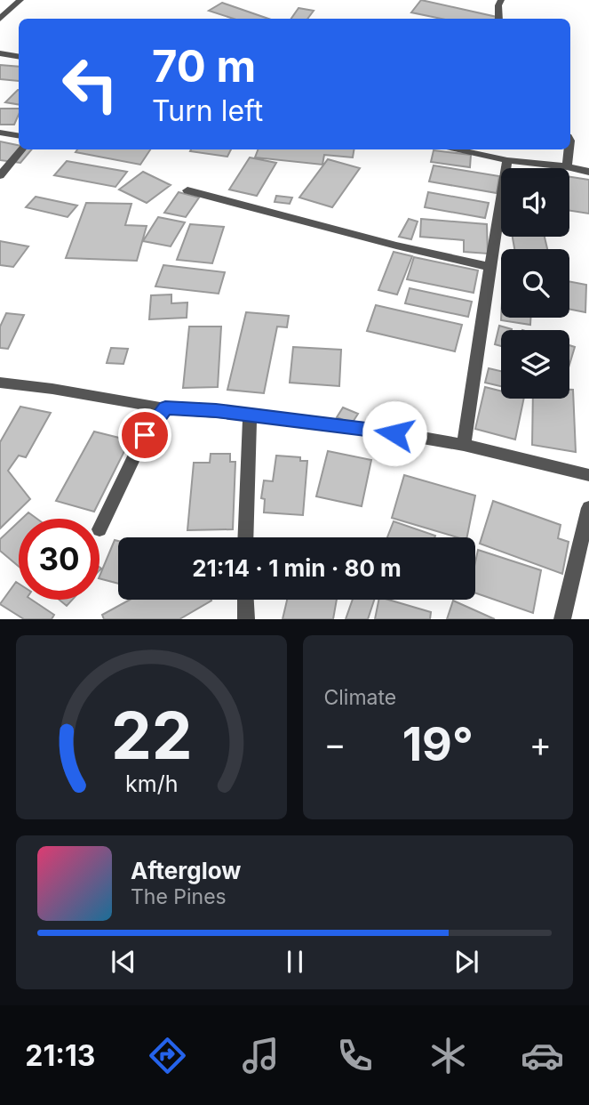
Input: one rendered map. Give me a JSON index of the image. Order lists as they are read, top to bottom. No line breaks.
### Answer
{"page":{"turn":["70 m","Turn left"],"limit":"30","trip":"21:14 · 1 min · 80 m","tile":"Climate","heat":["−","19°","+"],"song":["Afterglow","The Pines"],"tabs":"21:13","gauge":["22","km/h"]}}
